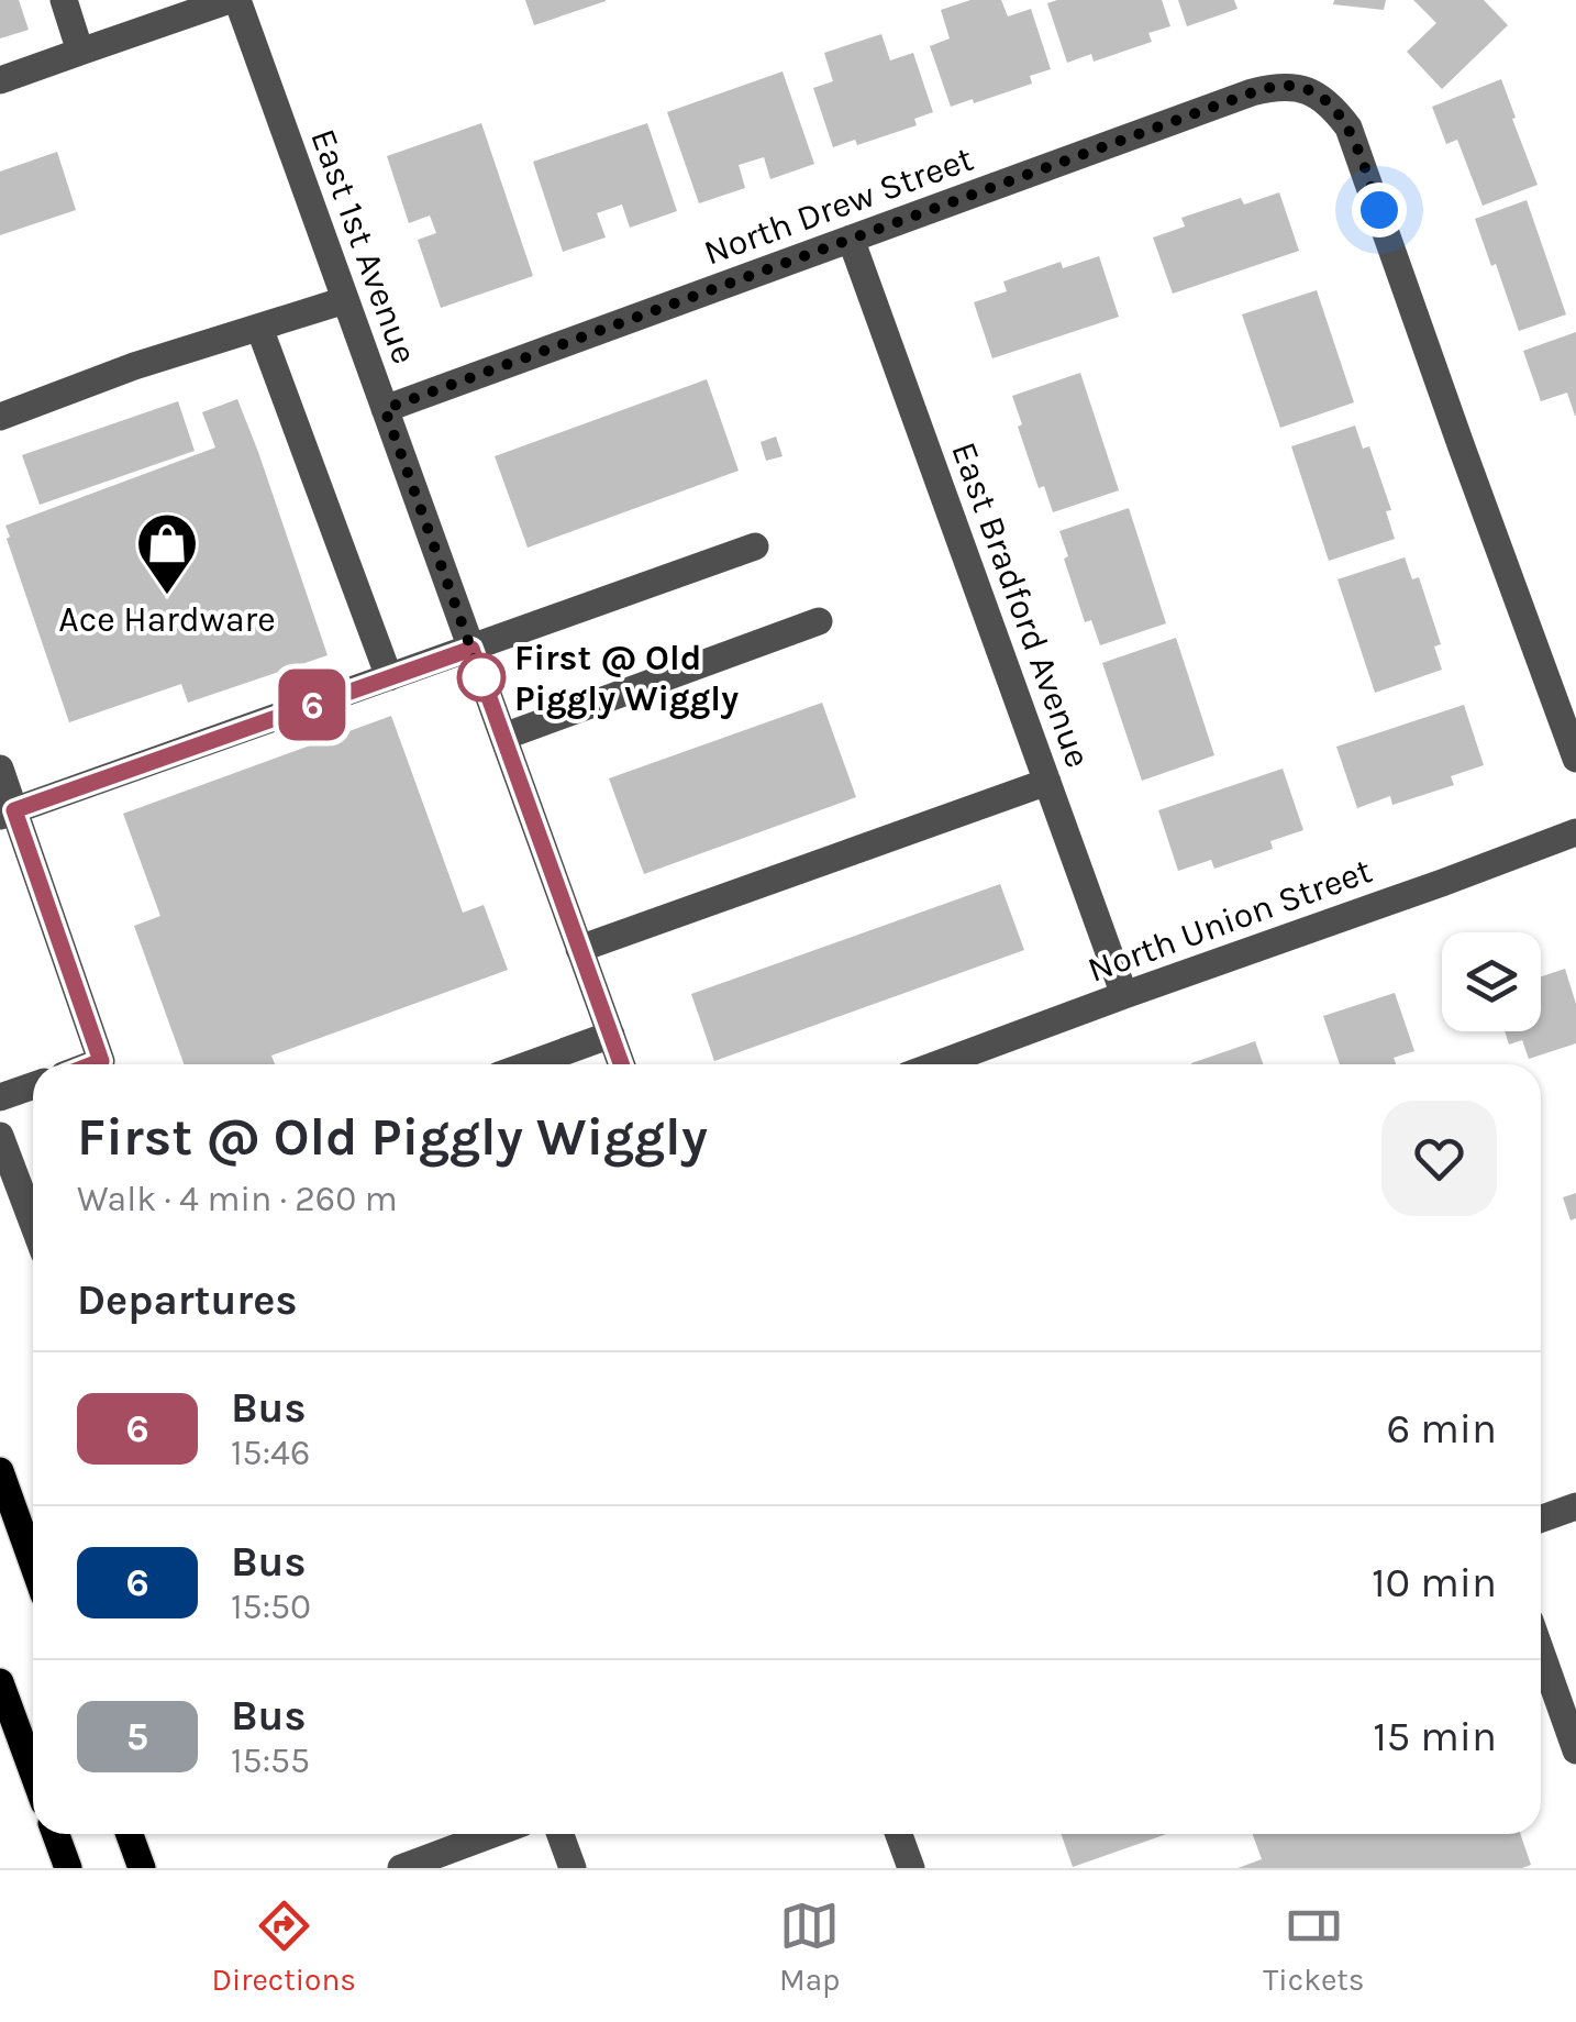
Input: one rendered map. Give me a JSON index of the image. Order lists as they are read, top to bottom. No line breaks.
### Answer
{"streets":{"street":["North Drew Street","East 1st Avenue","East Bradford Avenue","North Union Street"]},"crossings":[["North Drew Street","East 1st Avenue"],["North Drew Street","East Bradford Avenue"],["East Bradford Avenue","North Union Street"]],"places":{"shop":["Ace Hardware"],"other":["First @ Old Piggly Wiggly"]},"lines":["bus line 6"],"page":{"on_map":"6","heading":[["First @ Old Piggly Wiggly","Walk · 4 min · 260 m"],"Departures"],"list":[{"mark":"6","name":"Bus","note":"15:46","value":"6 min"},{"mark":"6","name":"Bus","note":"15:50","value":"10 min"},{"mark":"5","name":"Bus","note":"15:55","value":"15 min"}],"tabs":["Directions","Map","Tickets"]}}
